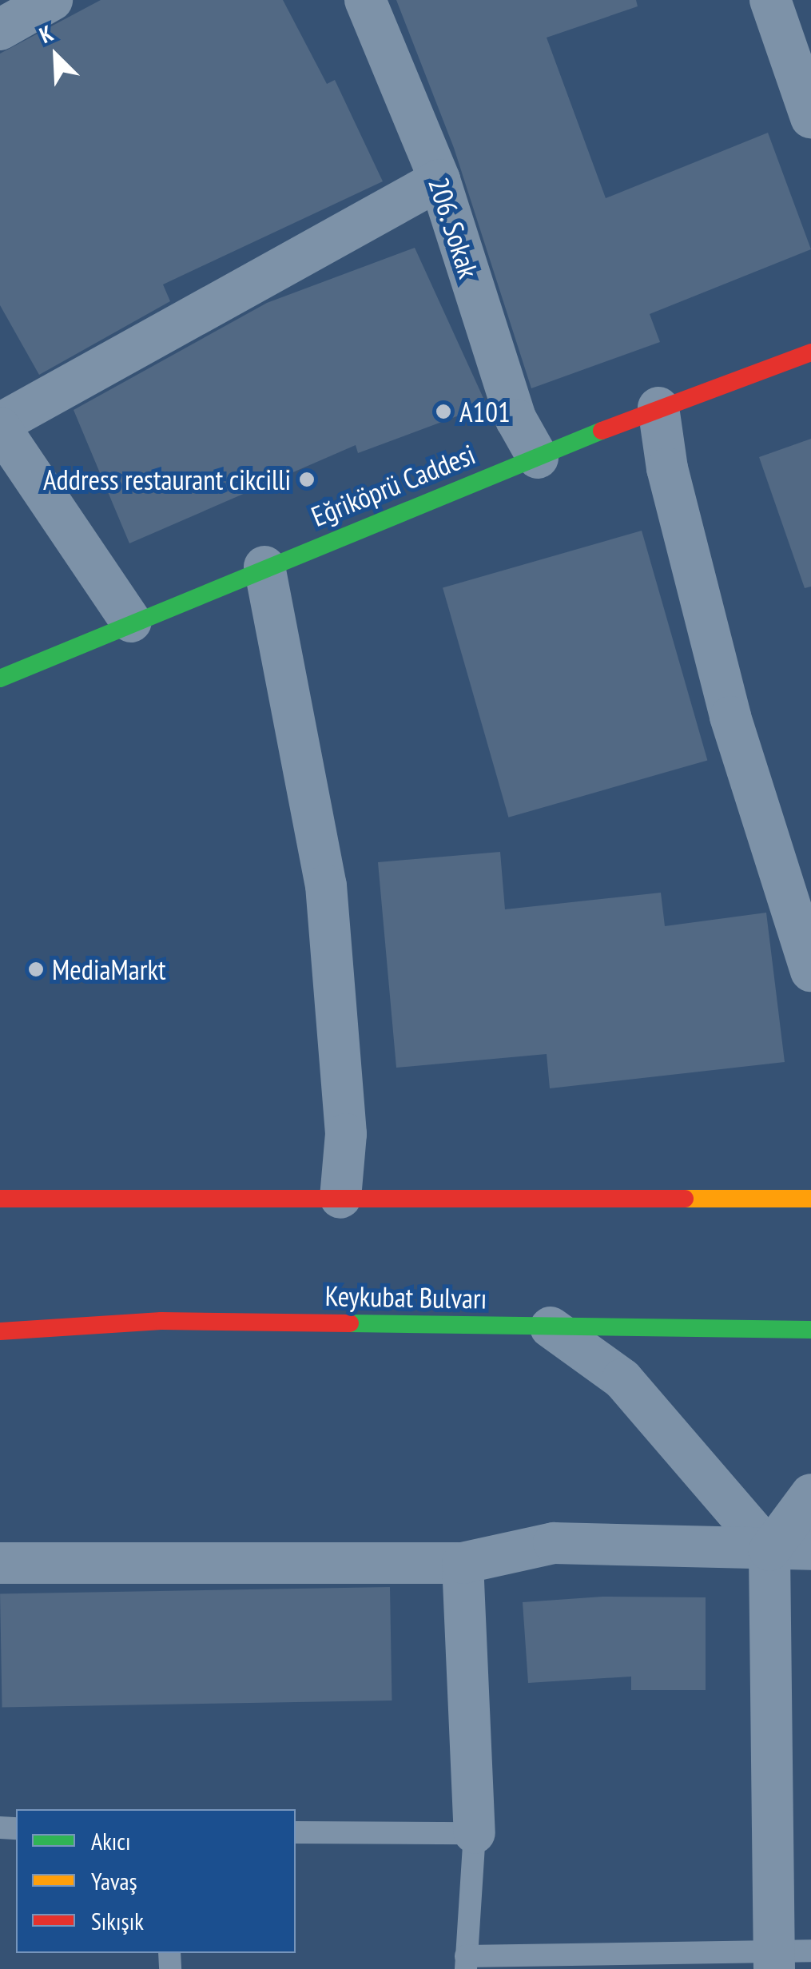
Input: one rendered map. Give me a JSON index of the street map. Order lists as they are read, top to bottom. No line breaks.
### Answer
{"streets":{"main road":["Eğriköprü Caddesi","Keykubat Bulvarı"],"street":["206. Sokak"]},"crossings":[["206. Sokak","Eğriköprü Caddesi"]],"places":["A101","Address restaurant cikcilli","MediaMarkt"],"legend":["Akıcı","Yavaş","Sıkışık"],"north":"top left"}
